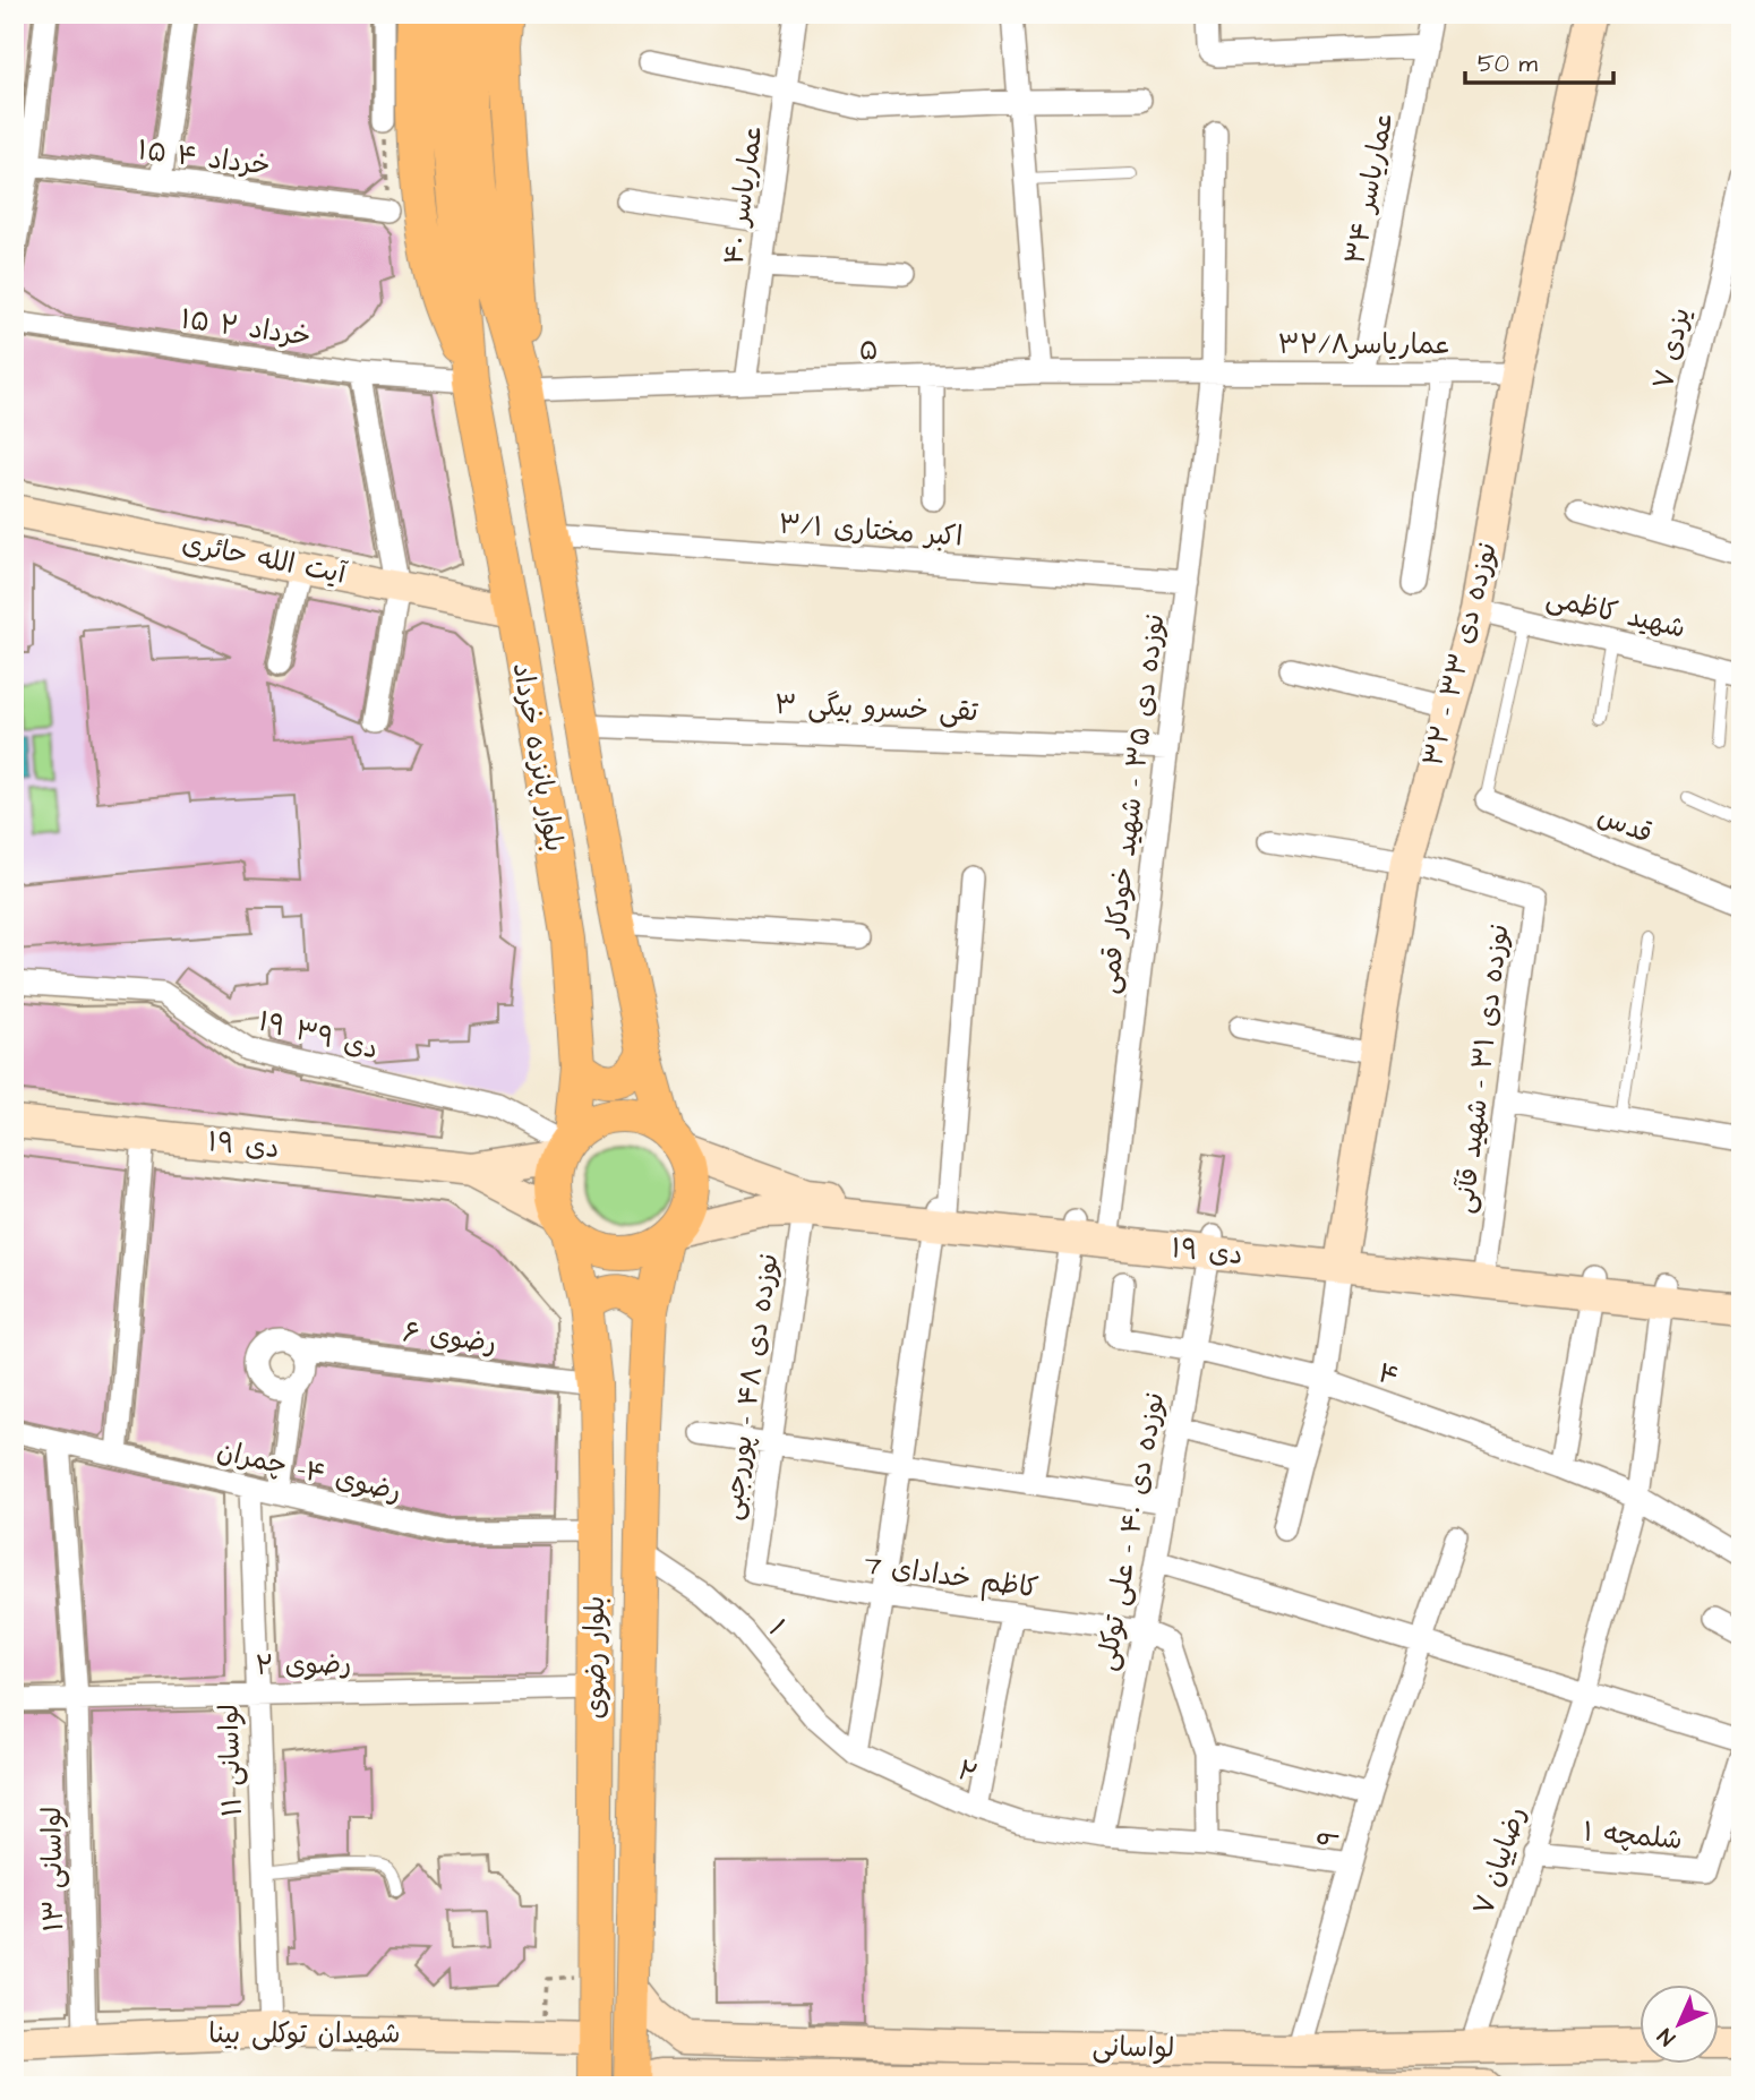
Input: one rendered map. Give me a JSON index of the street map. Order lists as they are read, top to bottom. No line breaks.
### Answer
{"streets":{"main road":["آیت الله حائری","۳۲ - نوزده دی ۳۳","بلوار پانزده خرداد","۱۹ دی","بلوار رضوی","شهیدان توکلی بینا","لواسانی"],"street":["۱۵ خرداد ۴","عماریاسر ۳۴","عماریاسر ۴۰","۱۵ خرداد ۲","عماریاسر۳۲/۸","یزدی ۷","۵","۳/۱ اکبر مختاری","شهید کاظمی","۳ تقی خسرو بیگی","نوزده دی ۳۵ - شهید خودکار قمی","قدس","۱۹ دی ۳۹","نوزده دی ۳۱ - شهید قآنی","رضوی ۶","۴","نوزده دی ۴۸ - پوررجبی","رضوی ۴- چمران","نوزده دی ۴۰ - علی توکلی","7 کاظم خدادای","۱","رضوی ۲","لواسانی ۱۱","۲","۱ شلمچه","۹","۷ رضاییان","لواسانی ۱۳"]},"crossings":[["عماریاسر ۳۴","عماریاسر۳۲/۸"],["عماریاسر ۴۰","۵"],["۱۵ خرداد ۲","بلوار پانزده خرداد"],["عماریاسر۳۲/۸","۵"],["عماریاسر۳۲/۸","۳۲ - نوزده دی ۳۳"],["عماریاسر۳۲/۸","نوزده دی ۳۵ - شهید خودکار قمی"],["۵","بلوار پانزده خرداد"],["۵","نوزده دی ۳۵ - شهید خودکار قمی"],["۳/۱ اکبر مختاری","بلوار پانزده خرداد"],["۳/۱ اکبر مختاری","نوزده دی ۳۵ - شهید خودکار قمی"],["آیت الله حائری","بلوار پانزده خرداد"],["شهید کاظمی","۳۲ - نوزده دی ۳۳"],["۳۲ - نوزده دی ۳۳","نوزده دی ۳۱ - شهید قآنی"],["۳۲ - نوزده دی ۳۳","۱۹ دی"],["۳ تقی خسرو بیگی","بلوار پانزده خرداد"],["۳ تقی خسرو بیگی","نوزده دی ۳۵ - شهید خودکار قمی"],["بلوار پانزده خرداد","۱۹ دی ۳۹"],["بلوار پانزده خرداد","۱۹ دی"],["بلوار پانزده خرداد","بلوار رضوی"],["نوزده دی ۳۵ - شهید خودکار قمی","۱۹ دی"],["۱۹ دی ۳۹","۱۹ دی"],["۱۹ دی ۳۹","بلوار رضوی"],["نوزده دی ۳۱ - شهید قآنی","۱۹ دی"],["۱۹ دی","نوزده دی ۴۸ - پوررجبی"],["۱۹ دی","نوزده دی ۴۰ - علی توکلی"],["۱۹ دی","بلوار رضوی"],["۱۹ دی","۷ رضاییان"],["رضوی ۶","بلوار رضوی"],["۴","نوزده دی ۴۰ - علی توکلی"],["نوزده دی ۴۸ - پوررجبی","7 کاظم خدادای"],["رضوی ۴- چمران","بلوار رضوی"],["رضوی ۴- چمران","لواسانی ۱۱"],["رضوی ۴- چمران","لواسانی ۱۳"],["نوزده دی ۴۰ - علی توکلی","7 کاظم خدادای"],["نوزده دی ۴۰ - علی توکلی","۲"],["۱","بلوار رضوی"],["۱","۲"],["بلوار رضوی","رضوی ۲"],["بلوار رضوی","شهیدان توکلی بینا"],["بلوار رضوی","لواسانی"],["رضوی ۲","لواسانی ۱۱"],["رضوی ۲","لواسانی ۱۳"],["لواسانی ۱۱","شهیدان توکلی بینا"],["۲","۹"],["۱ شلمچه","۷ رضاییان"],["۹","لواسانی"],["۷ رضاییان","لواسانی"],["لواسانی ۱۳","شهیدان توکلی بینا"]],"scale_bar":"50 m","north":"bottom left"}
